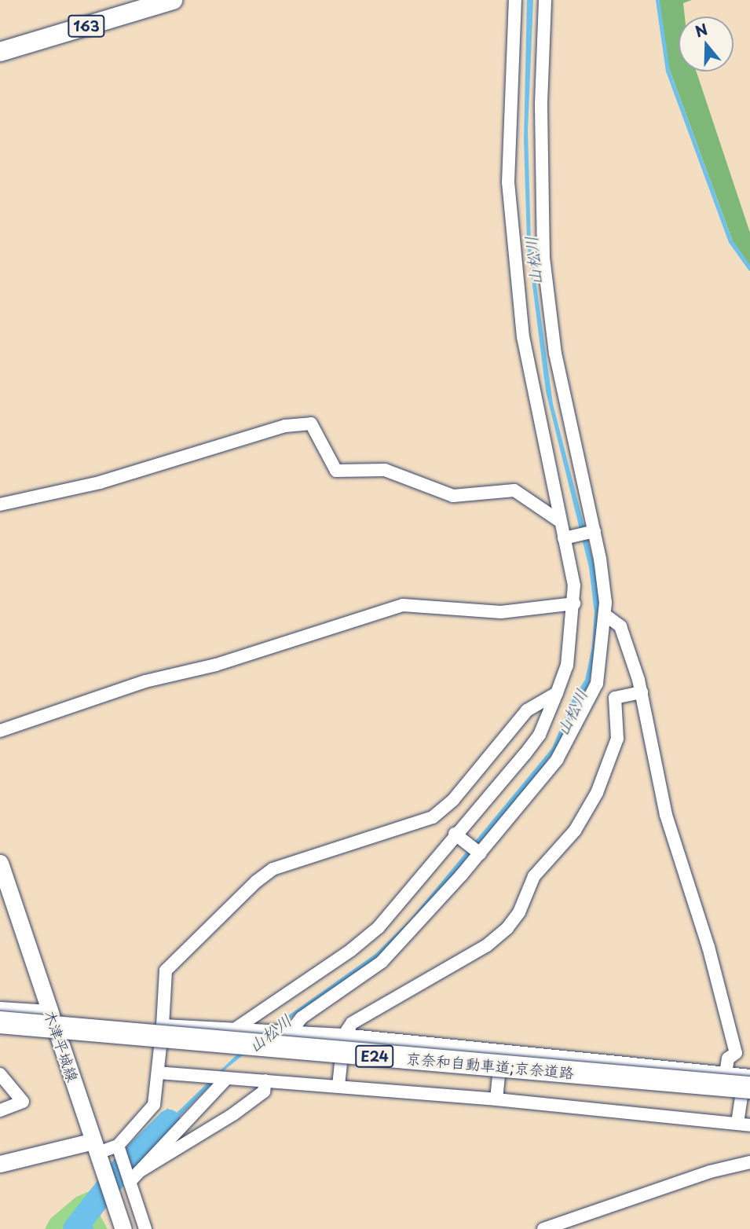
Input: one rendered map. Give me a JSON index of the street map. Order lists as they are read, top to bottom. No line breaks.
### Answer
{"streets":{"highway":["163","E24","京奈和自動車道;京奈道路"],"main road":["木津平城線"]},"water":["山松川"],"north":"top"}
